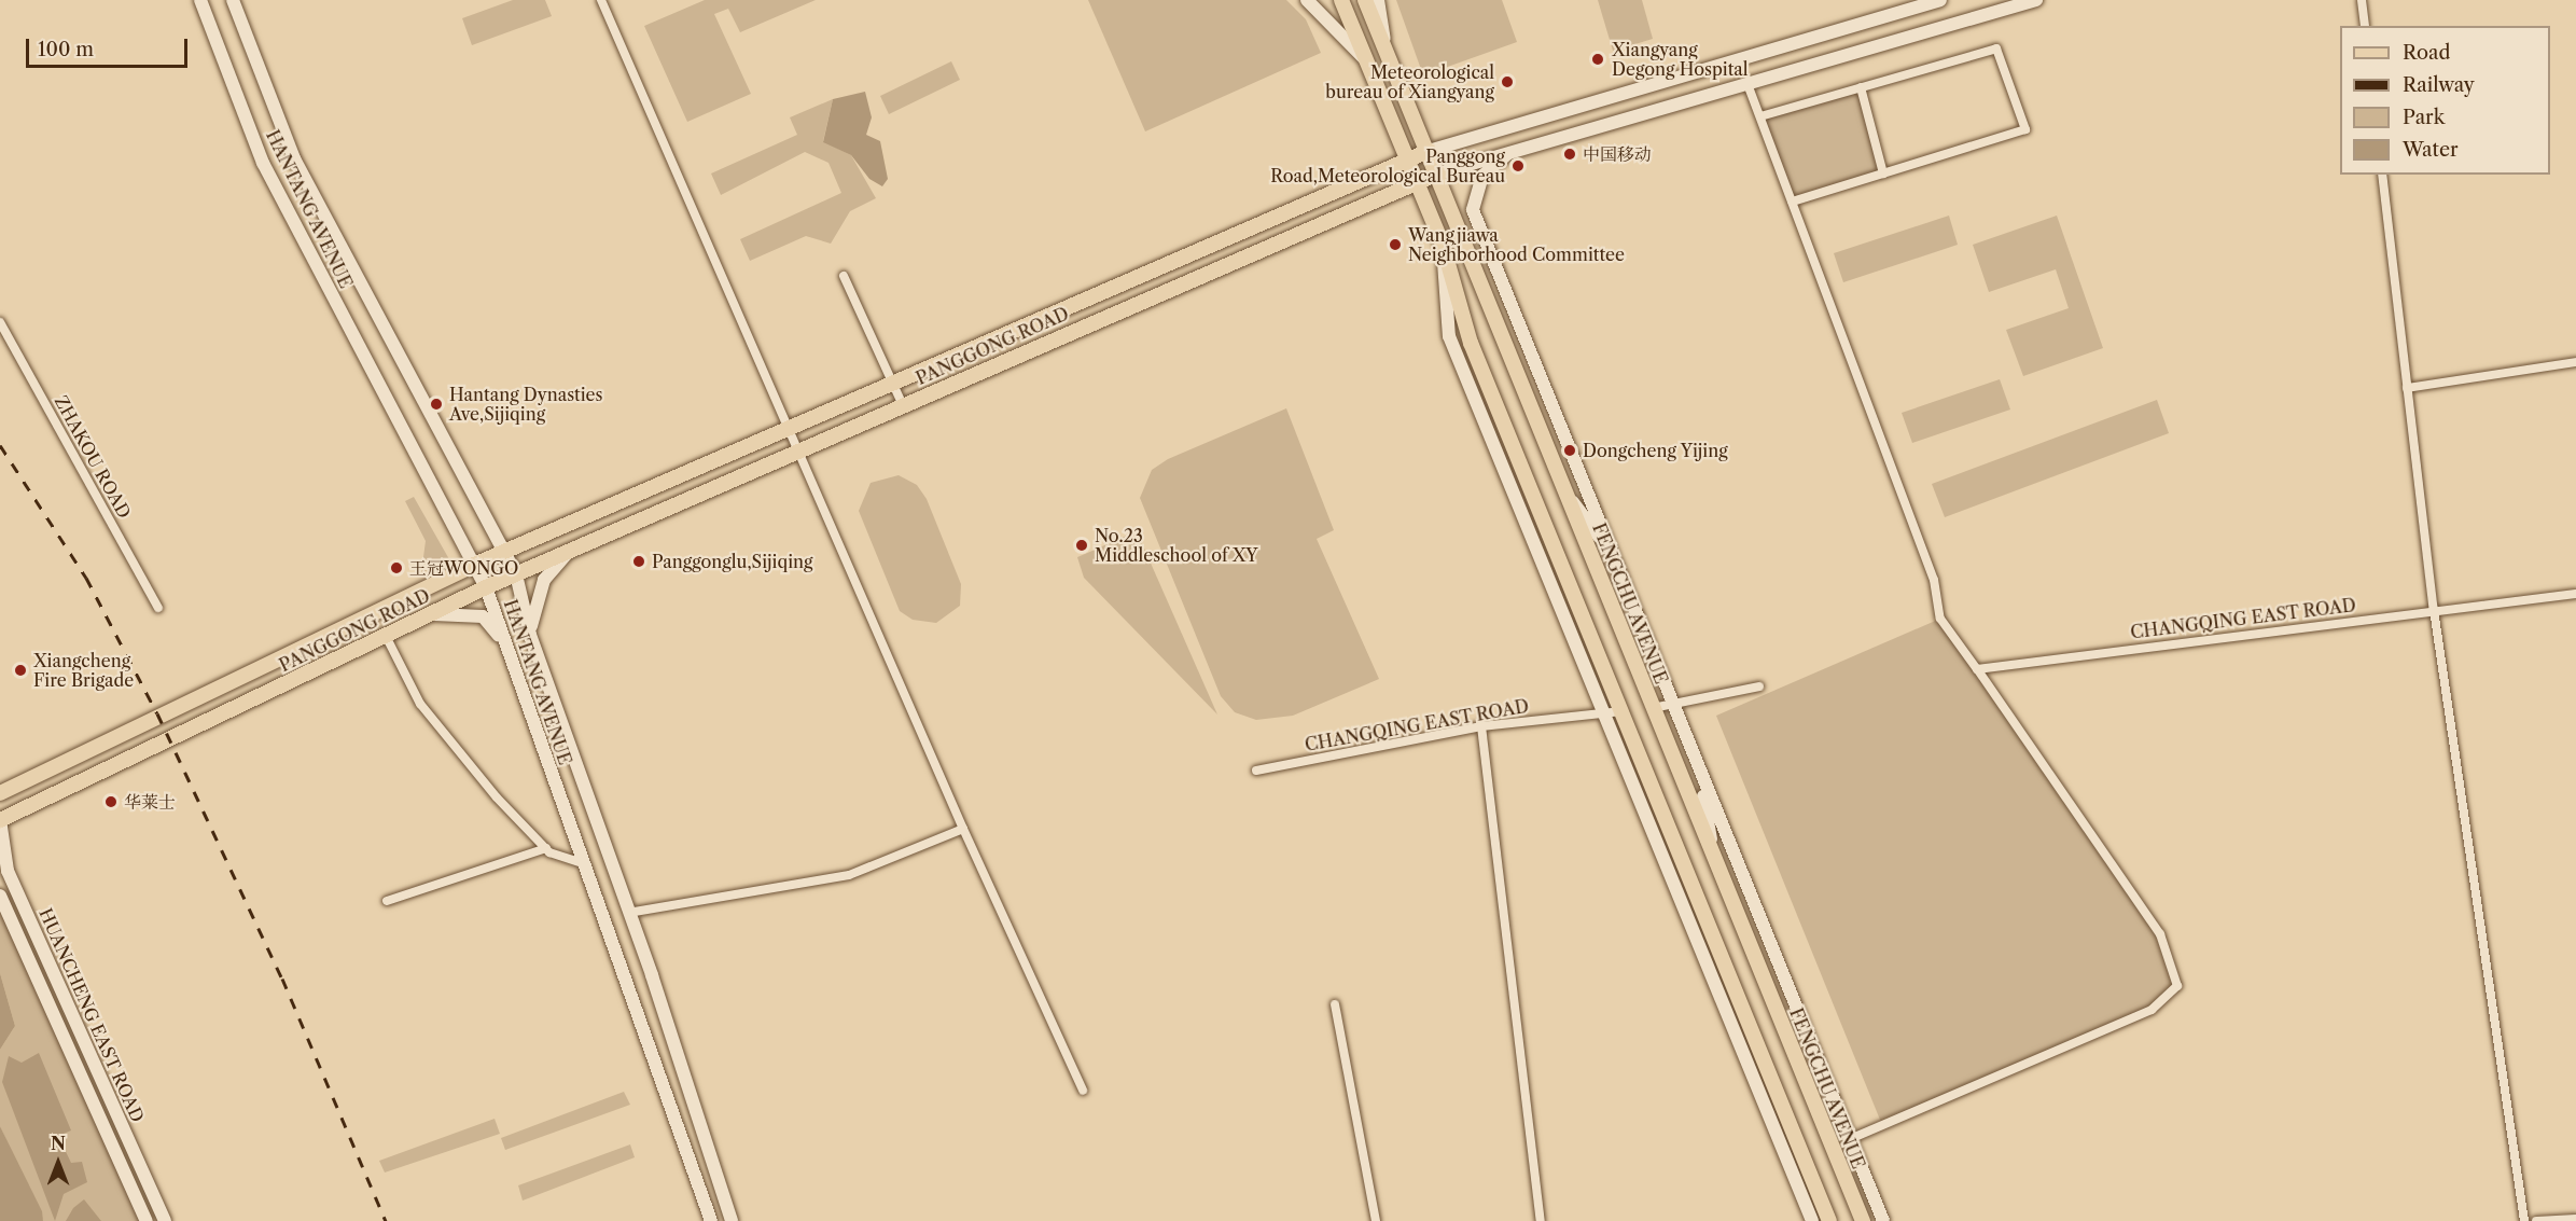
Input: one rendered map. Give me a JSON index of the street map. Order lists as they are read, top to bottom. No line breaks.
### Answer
{"streets":{"main road":["HANTANG AVENUE","PANGGONG ROAD","FENGCHU AVENUE","HUANCHENG EAST ROAD"],"street":["ZHAKOU ROAD","CHANGQING EAST ROAD"]},"crossings":[["HANTANG AVENUE","PANGGONG ROAD"],["PANGGONG ROAD","FENGCHU AVENUE"],["PANGGONG ROAD","HUANCHENG EAST ROAD"]],"places":["Xiangyang Degong Hospital","Meteorological bureau of Xiangyang","中国移动","Panggong Road,Meteorological Bureau","Wangjiawa Neighborhood Committee","Hantang Dynasties Ave,Sijiqing","Dongcheng Yijing","No.23 Middleschool of XY","Panggonglu,Sijiqing","王冠WONGO","Xiangcheng Fire Brigade","华莱士"],"legend":["Road","Railway","Park","Water"],"scale_bar":"100 m","north":"top"}
